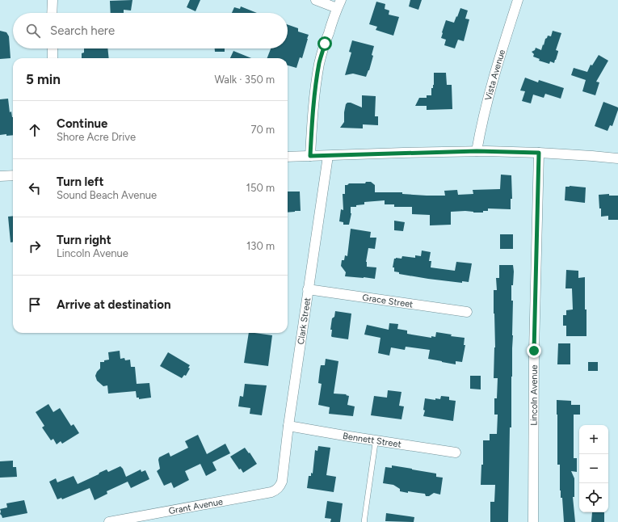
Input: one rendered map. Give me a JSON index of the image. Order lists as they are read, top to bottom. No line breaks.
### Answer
{"streets":{"street":["Vista Avenue","Grace Street","Clark Street","Lincoln Avenue","Bennett Street","Grant Avenue"]},"crossings":[["Grace Street","Clark Street"],["Clark Street","Bennett Street"],["Clark Street","Grant Avenue"]],"page":{"search":"Search here","heading":["5 min","Walk · 350 m"],"list":[["Continue","Shore Acre Drive","70 m"],["Turn left","Sound Beach Avenue","150 m"],["Turn right","Lincoln Avenue","130 m"],"Arrive at destination"],"map_buttons":["+","−"]}}
